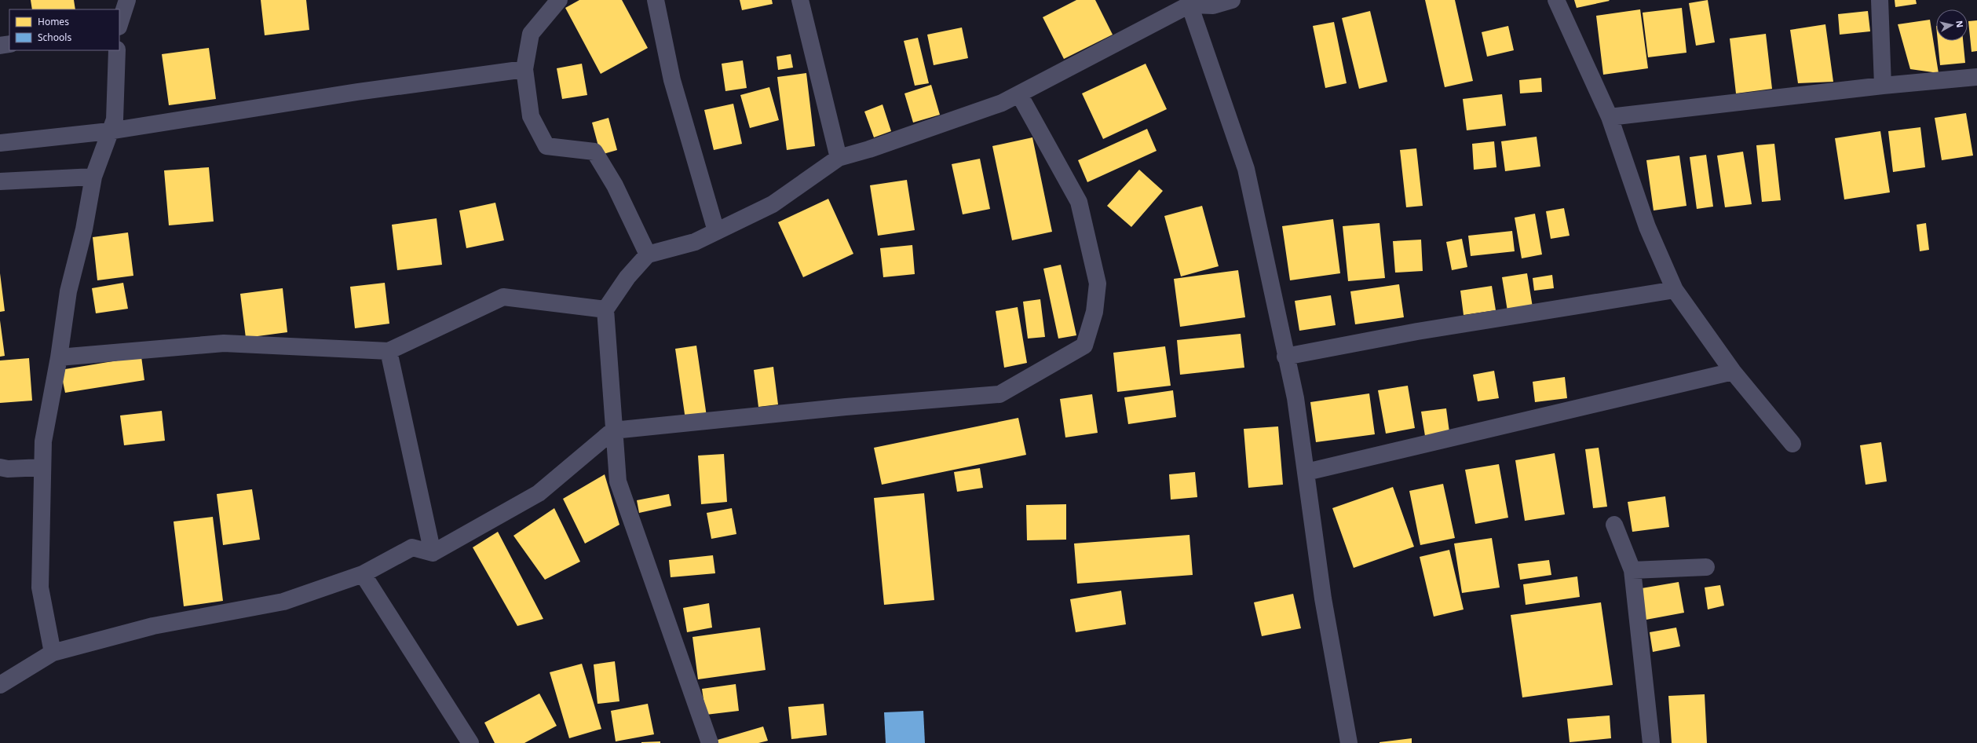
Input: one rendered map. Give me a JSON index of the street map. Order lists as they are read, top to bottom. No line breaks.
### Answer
{"legend":["Homes","Schools"],"north":"right"}
